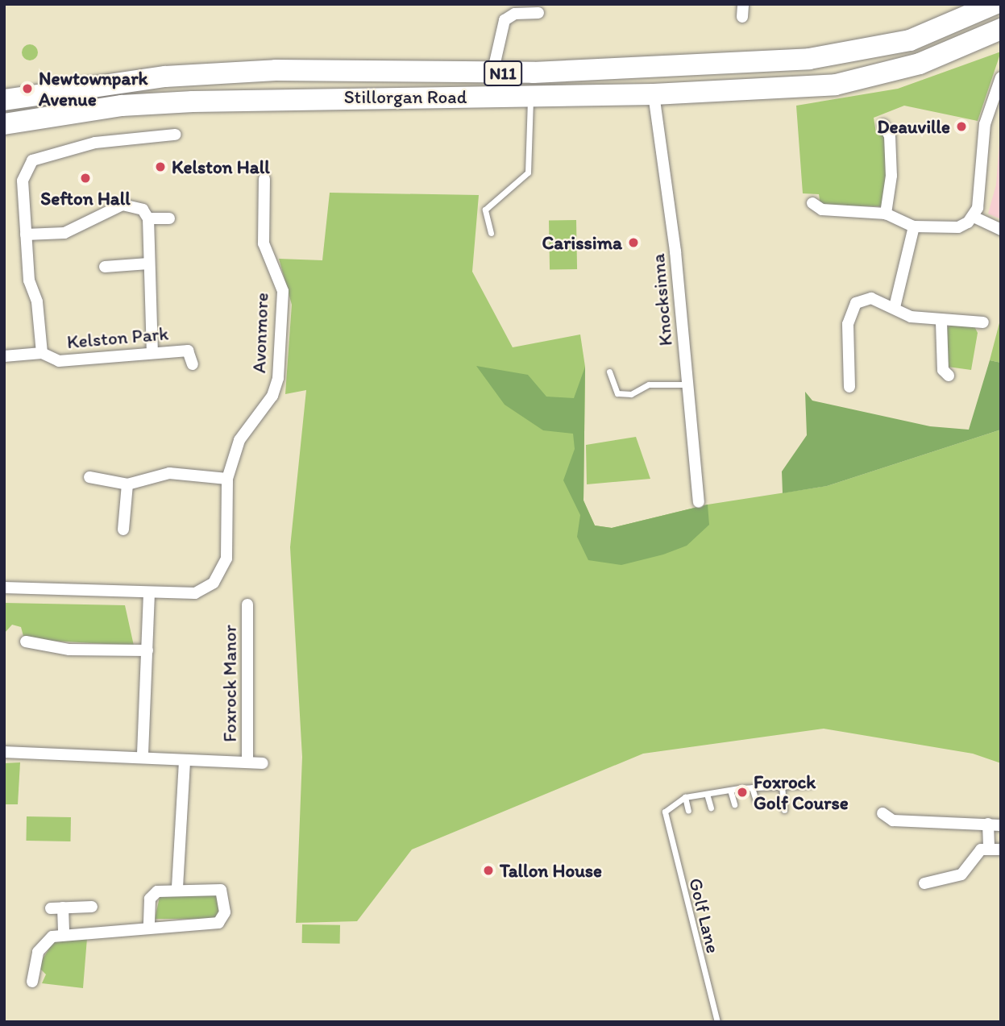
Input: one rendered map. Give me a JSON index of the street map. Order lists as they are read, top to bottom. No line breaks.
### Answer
{"streets":{"highway":["N11","Stillorgan Road"],"street":["Knocksinna","Avonmore","Kelston Park","Foxrock Manor"],"lane":["Golf Lane"]},"crossings":[["Stillorgan Road","Knocksinna"]],"places":["Newtownpark Avenue","Deauville","Kelston Hall","Sefton Hall","Carissima","Foxrock Golf Course","Tallon House"]}
